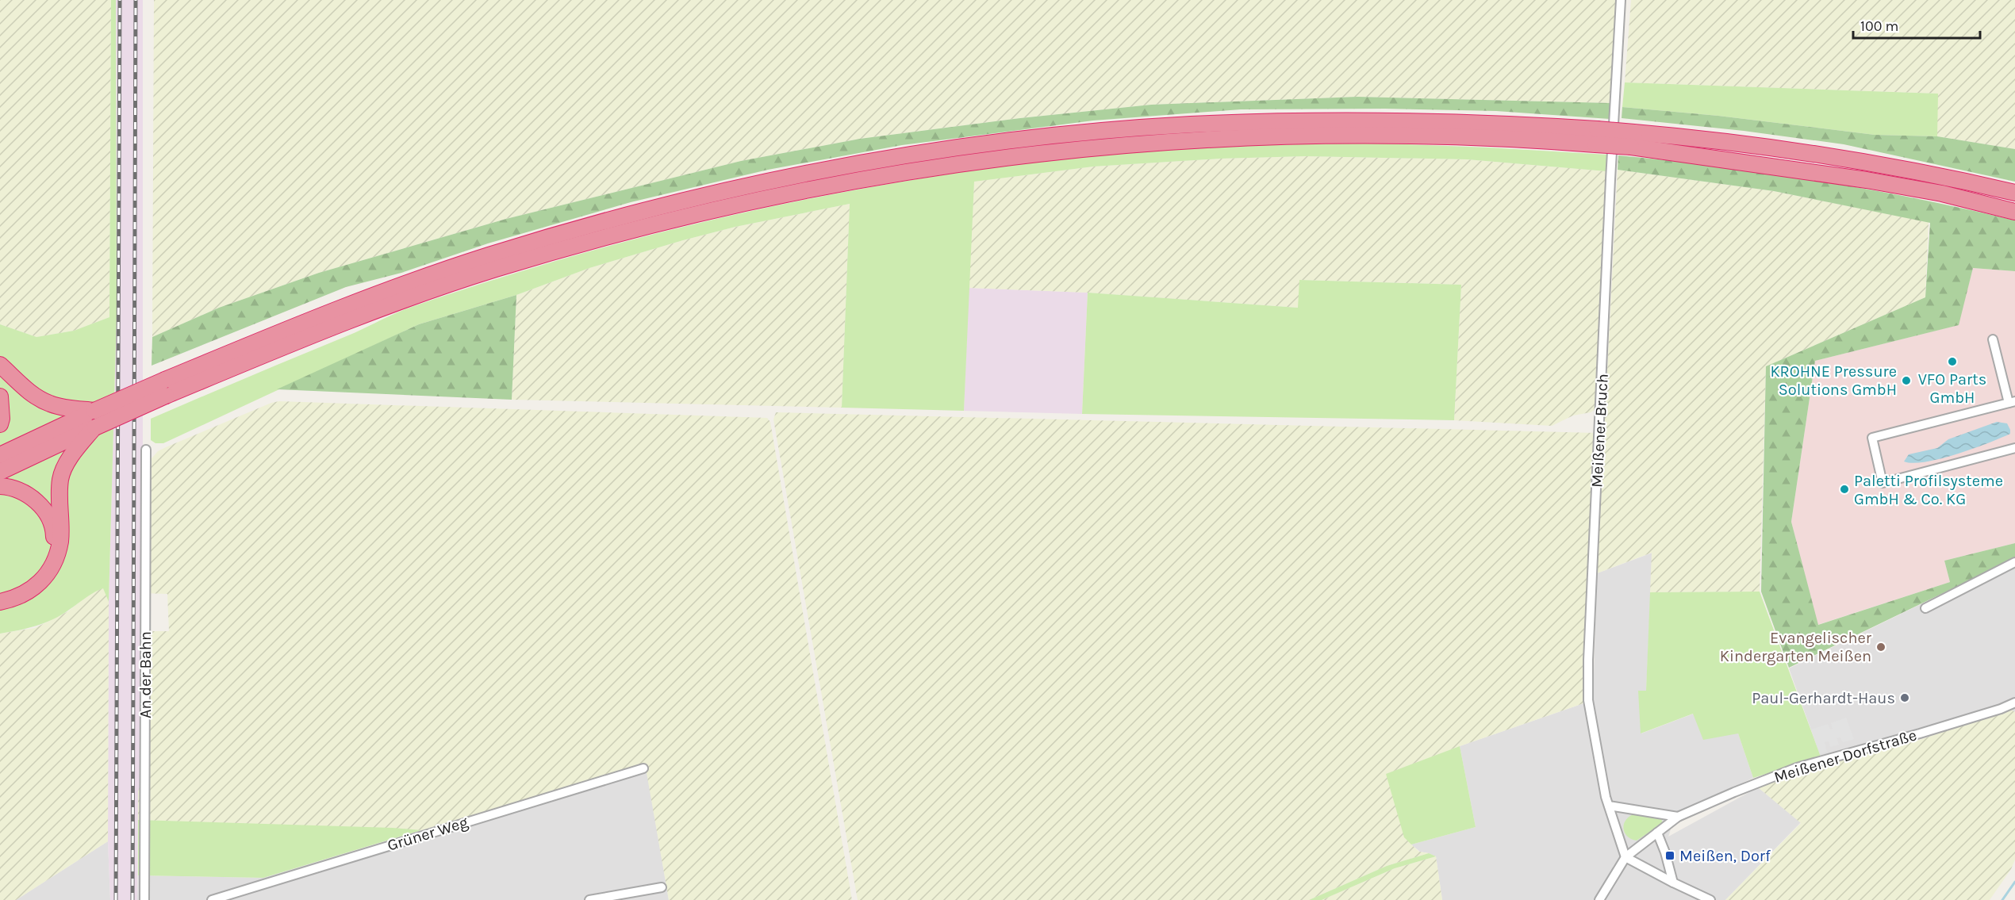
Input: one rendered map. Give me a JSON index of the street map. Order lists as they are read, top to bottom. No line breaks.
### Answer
{"streets":{"street":["Meißener Bruch","An der Bahn","Meißener Dorfstraße","Grüner Weg"]},"crossings":[["Meißener Bruch","Meißener Dorfstraße"]],"places":{"other":["VFO Parts GmbH","KROHNE Pressure Solutions GmbH","Paletti Profilsysteme GmbH & Co. KG","Evangelischer Kindergarten Meißen","Paul-Gerhardt-Haus"],"transit":["Meißen, Dorf"]},"scale_bar":"100 m"}
